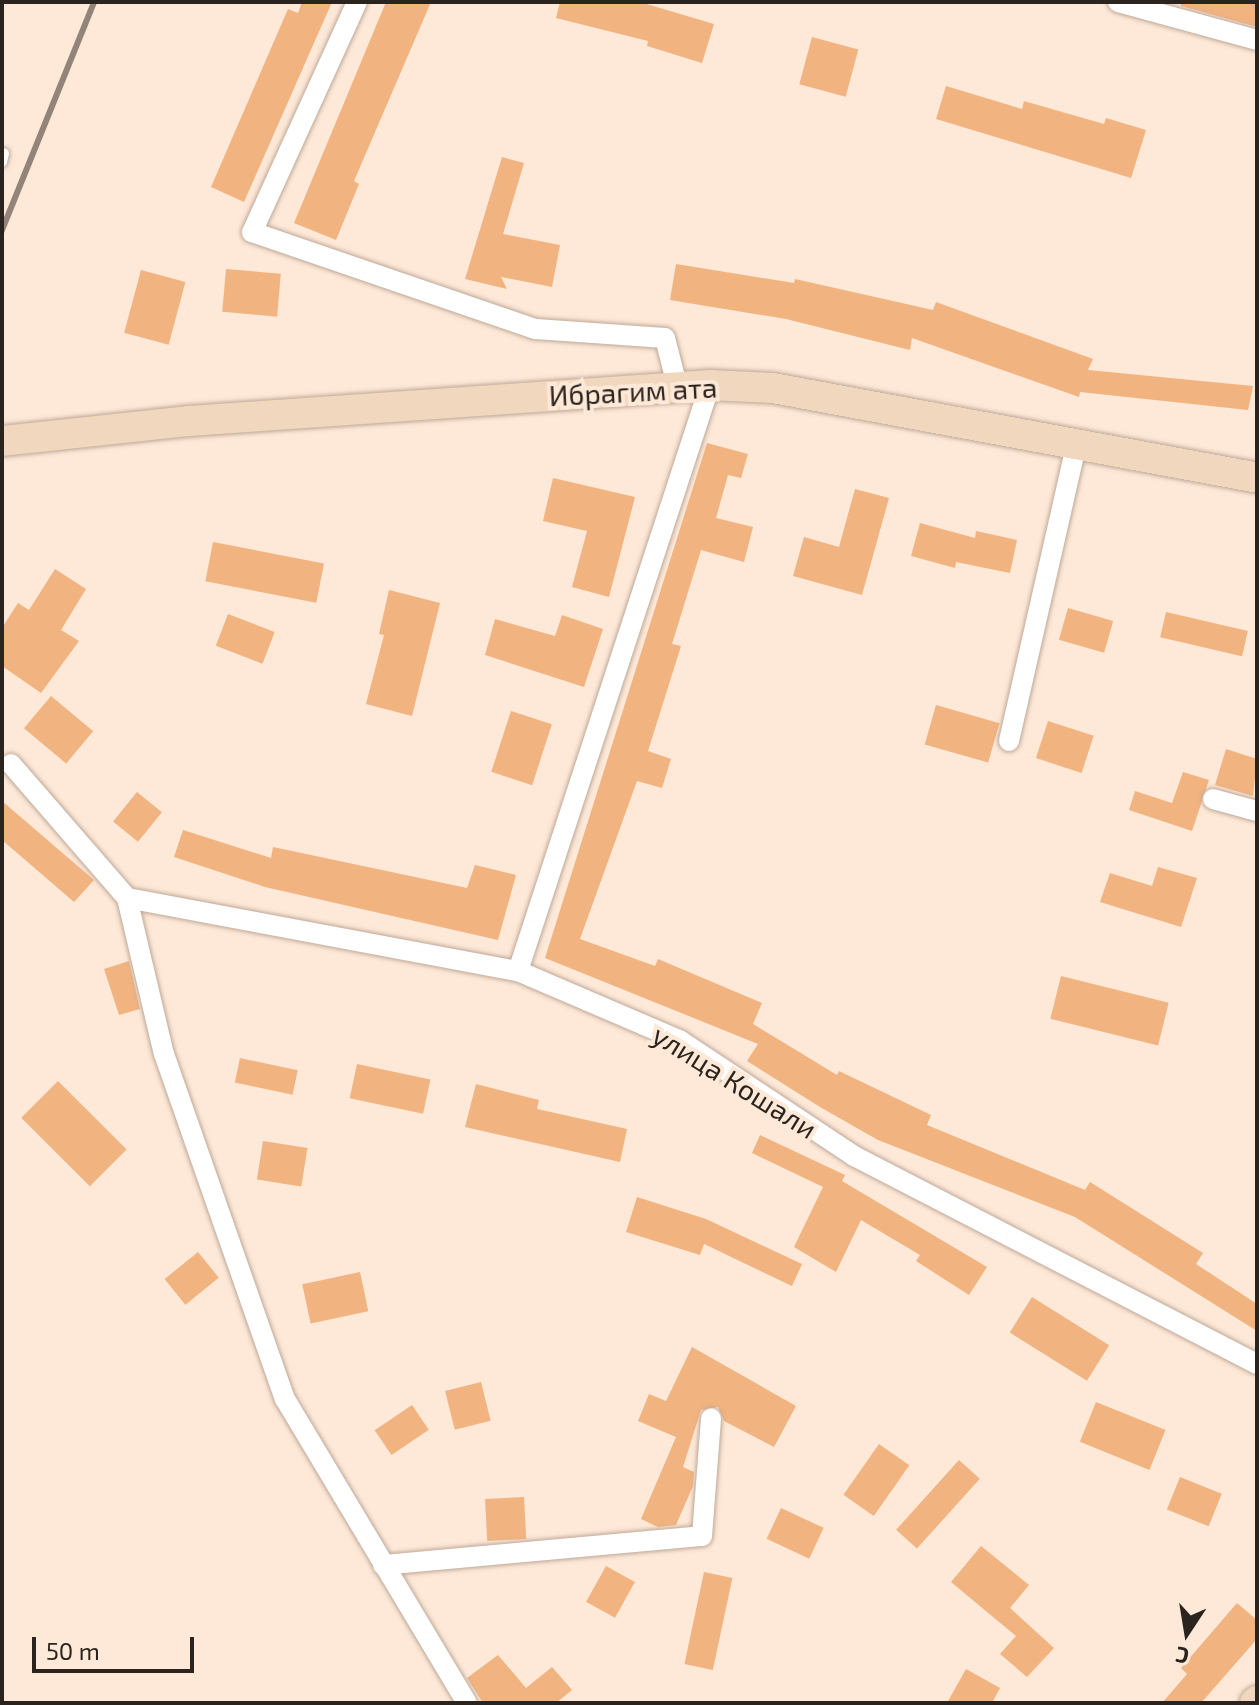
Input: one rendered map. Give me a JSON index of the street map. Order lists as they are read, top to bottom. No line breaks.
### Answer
{"streets":{"street":["Ибрагим ата","улица Кошали"]},"scale_bar":"50 m","north":"bottom"}
